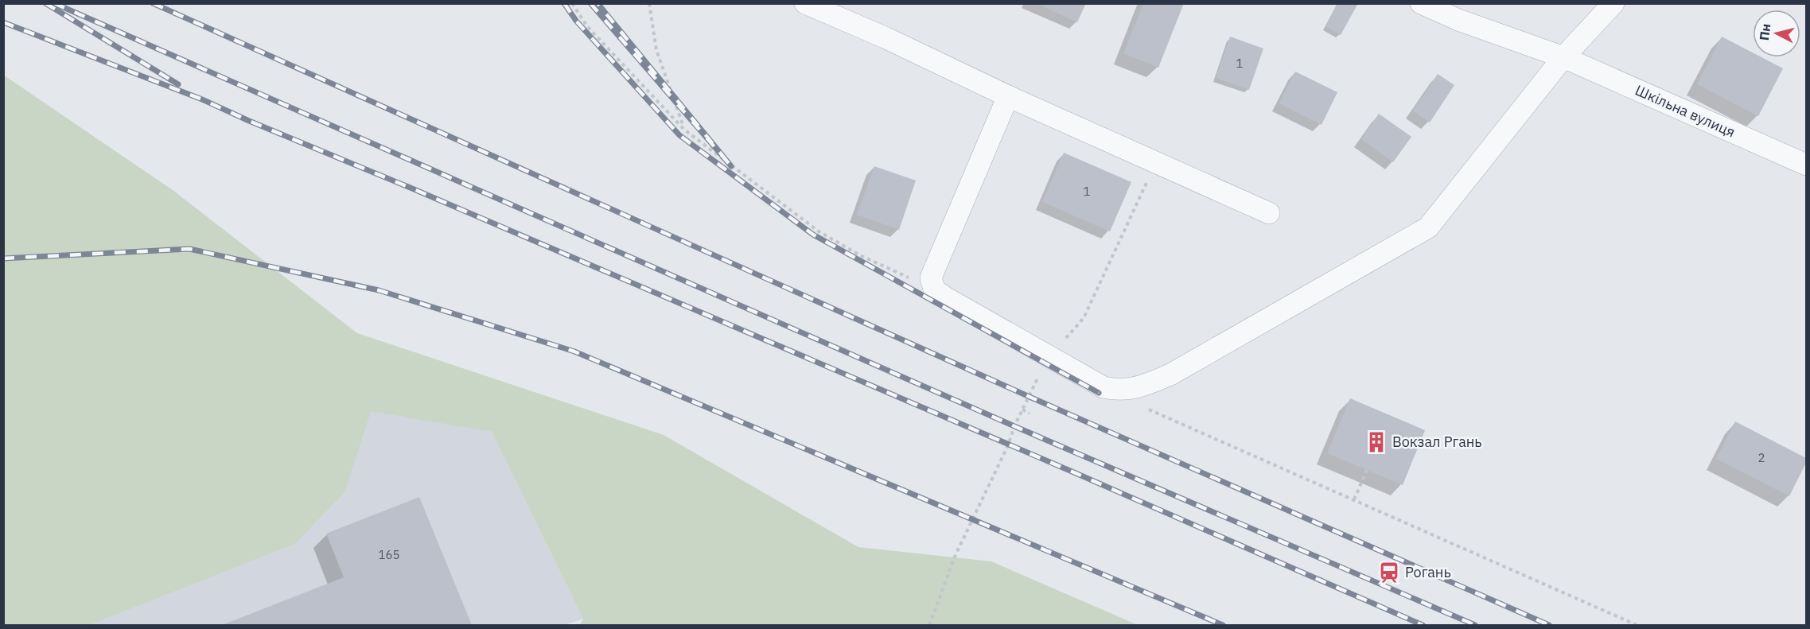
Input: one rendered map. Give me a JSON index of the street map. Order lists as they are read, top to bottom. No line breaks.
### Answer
{"streets":{"street":["Шкільна вулиця"]},"places":{"building":["Вокзал Ргань"],"station":["Рогань"]},"house_numbers":["1","1","2","165"],"north":"left"}
